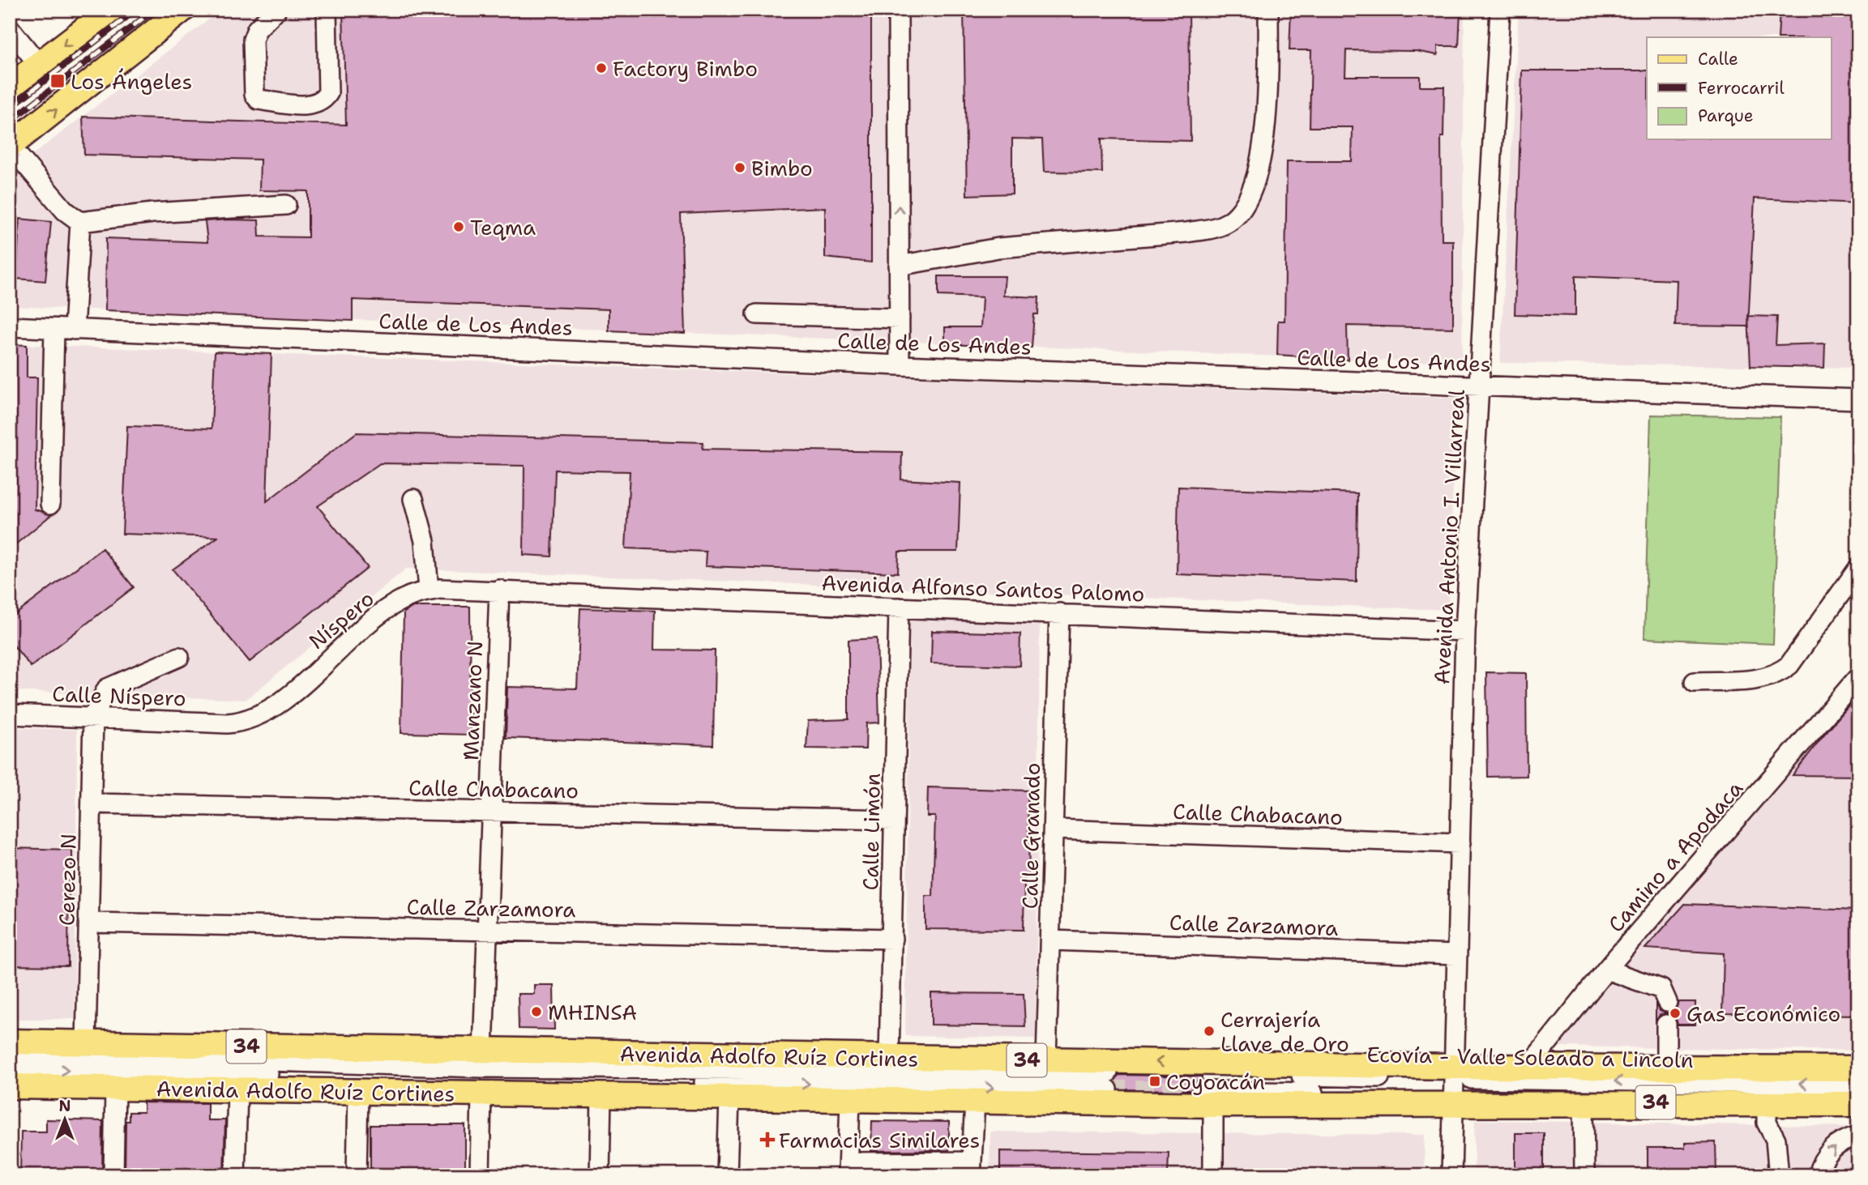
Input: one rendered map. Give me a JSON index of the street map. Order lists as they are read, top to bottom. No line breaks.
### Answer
{"streets":{"main road":["34","Avenida Adolfo Ruíz Cortines"],"street":["Calle de Los Andes","Avenida Antonio I. Villarreal","Avenida Alfonso Santos Palomo","Níspero","Calle Níspero","Manzano N","Calle Chabacano","Calle Limón","Calle Granado","Camino a Apodaca","Cerezo N","Calle Zarzamora","Ecovía - Valle Soleado a Lincoln"]},"crossings":[["Calle de Los Andes","Avenida Antonio I. Villarreal"],["Avenida Antonio I. Villarreal","Avenida Alfonso Santos Palomo"],["Avenida Antonio I. Villarreal","Calle Chabacano"],["Avenida Antonio I. Villarreal","Calle Zarzamora"],["Avenida Antonio I. Villarreal","34"],["Avenida Antonio I. Villarreal","Avenida Adolfo Ruíz Cortines"],["Avenida Antonio I. Villarreal","Ecovía - Valle Soleado a Lincoln"],["Avenida Alfonso Santos Palomo","Níspero"],["Avenida Alfonso Santos Palomo","Manzano N"],["Avenida Alfonso Santos Palomo","Calle Limón"],["Avenida Alfonso Santos Palomo","Calle Granado"],["Níspero","Calle Níspero"],["Níspero","Manzano N"],["Calle Níspero","Cerezo N"],["Manzano N","Calle Chabacano"],["Manzano N","Calle Zarzamora"],["Manzano N","Avenida Adolfo Ruíz Cortines"],["Calle Chabacano","Calle Limón"],["Calle Chabacano","Calle Granado"],["Calle Chabacano","Cerezo N"],["Calle Limón","Calle Zarzamora"],["Calle Limón","Avenida Adolfo Ruíz Cortines"],["Calle Granado","Calle Zarzamora"],["Calle Granado","Avenida Adolfo Ruíz Cortines"],["Camino a Apodaca","34"],["Camino a Apodaca","Avenida Adolfo Ruíz Cortines"],["Cerezo N","Calle Zarzamora"],["Cerezo N","Avenida Adolfo Ruíz Cortines"],["34","Avenida Adolfo Ruíz Cortines"],["34","Ecovía - Valle Soleado a Lincoln"],["Avenida Adolfo Ruíz Cortines","Ecovía - Valle Soleado a Lincoln"]],"places":{"other":["Factory Bimbo","Bimbo","Teqma","MHINSA","Gas Económico","Cerrajería Llave de Oro"],"transit":["Los Ángeles","Coyoacán"],"health":["Farmacias Similares"]},"legend":["Calle","Ferrocarril","Parque"],"north":"top"}
